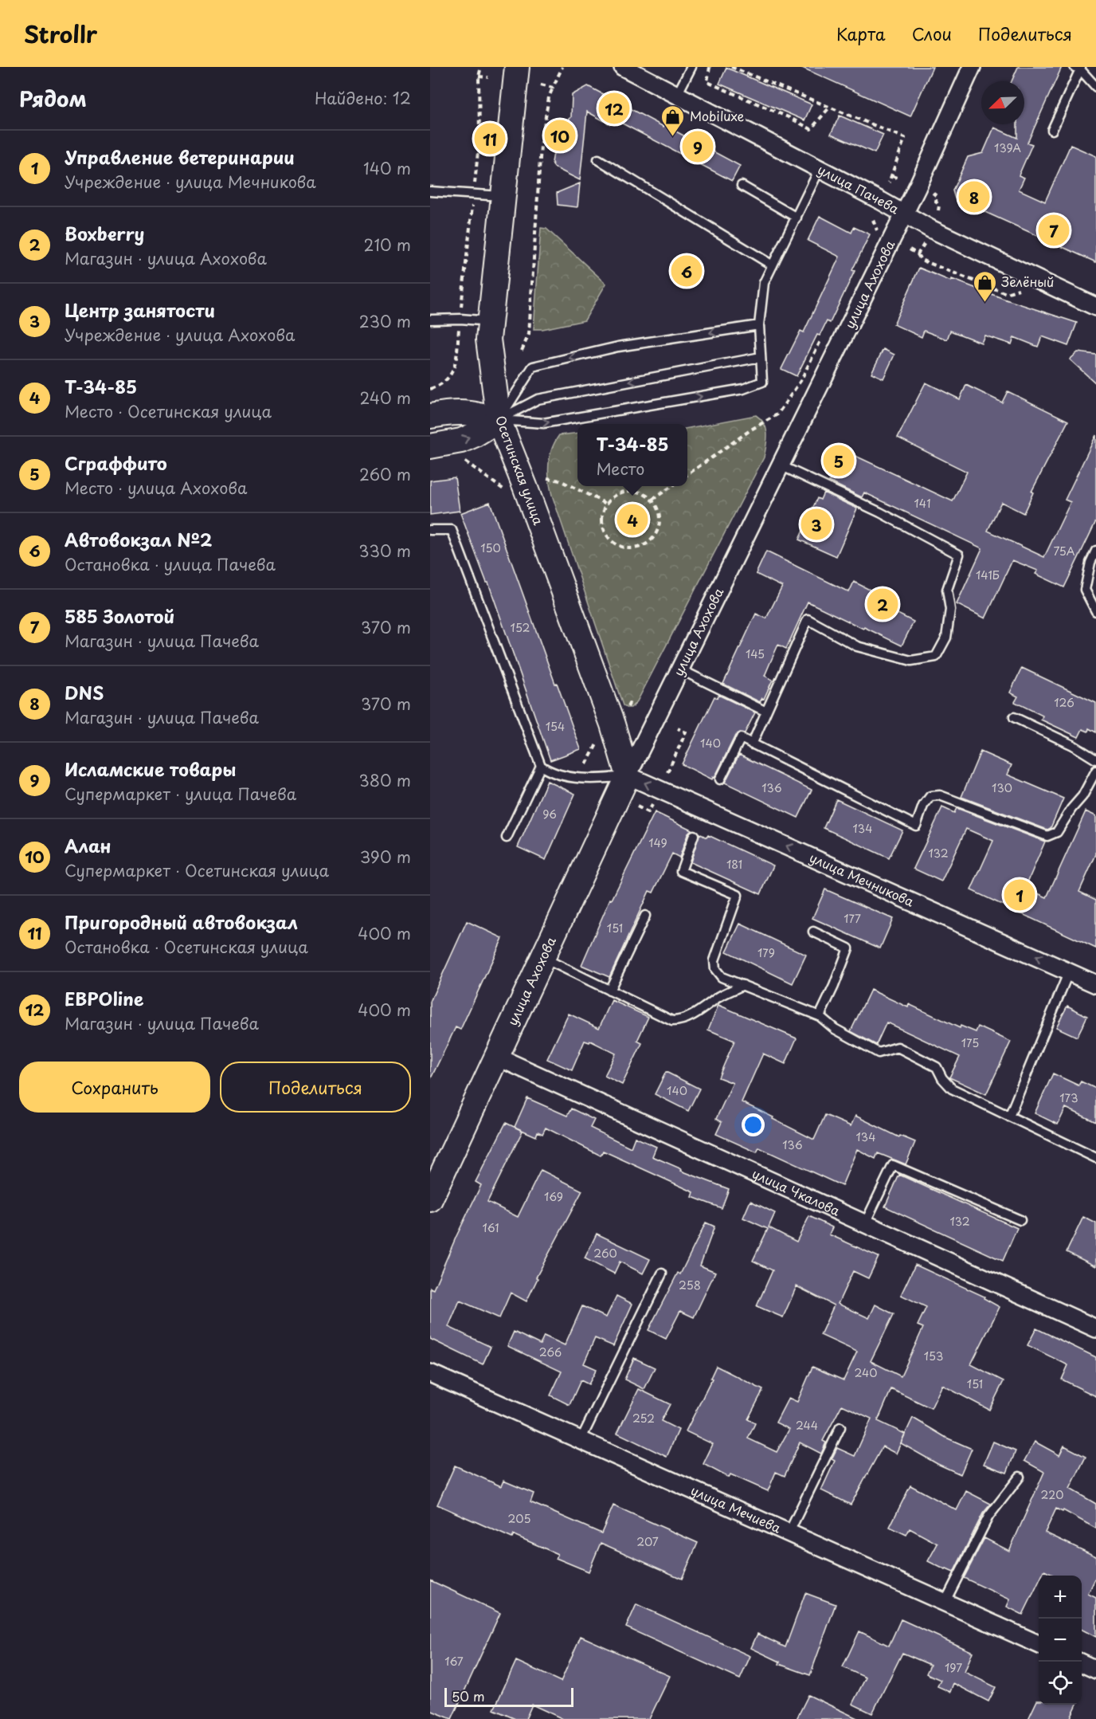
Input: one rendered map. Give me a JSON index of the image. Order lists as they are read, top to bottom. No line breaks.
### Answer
{"streets":{"main road":["улица Ахохова","Осетинская улица"],"street":["улица Пачева","улица Мечникова","улица Чкалова","улица Мечиева"]},"crossings":[["улица Пачева","улица Ахохова"],["улица Ахохова","Осетинская улица"],["улица Ахохова","улица Мечникова"],["улица Ахохова","улица Чкалова"],["Осетинская улица","улица Мечникова"]],"one_way":["улица Мечникова"],"places":{"shop":["Mobiluxe","Зелёный"]},"house_numbers":["139А","141","150","75А","141Б","152","145","126","154","140","136","130","96","134","149","132","181","177","151","179","175","140","173","134","136","169","132","161","260","258","266","153","240","151","252","244","220","205","207","167","197"],"scale_bar":"50 m","north":"bottom left","page":{"header":"Strollr","nav":["Карта","Слои","Поделиться"],"heading":["Рядом","Найдено: 12"],"pins":["12","10","11","9","8","7","6","5","4","3","2","1"],"list":[{"mark":"1","name":"Управление ветеринарии","note":"Учреждение · улица Мечникова","value":"140 m"},{"mark":"2","name":"Boxberry","note":"Магазин · улица Ахохова","value":"210 m"},{"mark":"3","name":"Центр занятости","note":"Учреждение · улица Ахохова","value":"230 m"},{"mark":"4","name":"Т-34-85","note":"Место · Осетинская улица","value":"240 m"},{"mark":"5","name":"Сграффито","note":"Место · улица Ахохова","value":"260 m"},{"mark":"6","name":"Автовокзал №2","note":"Остановка · улица Пачева","value":"330 m"},{"mark":"7","name":"585 Золотой","note":"Магазин · улица Пачева","value":"370 m"},{"mark":"8","name":"DNS","note":"Магазин · улица Пачева","value":"370 m"},{"mark":"9","name":"Исламские товары","note":"Супермаркет · улица Пачева","value":"380 m"},{"mark":"10","name":"Алан","note":"Супермаркет · Осетинская улица","value":"390 m"},{"mark":"11","name":"Пригородный автовокзал","note":"Остановка · Осетинская улица","value":"400 m"},{"mark":"12","name":"ЕВРОline","note":"Магазин · улица Пачева","value":"400 m"}],"popup":["Т-34-85","Место"],"buttons":["Сохранить","Поделиться"],"map_buttons":["+","−"],"scale":"50 m"}}
